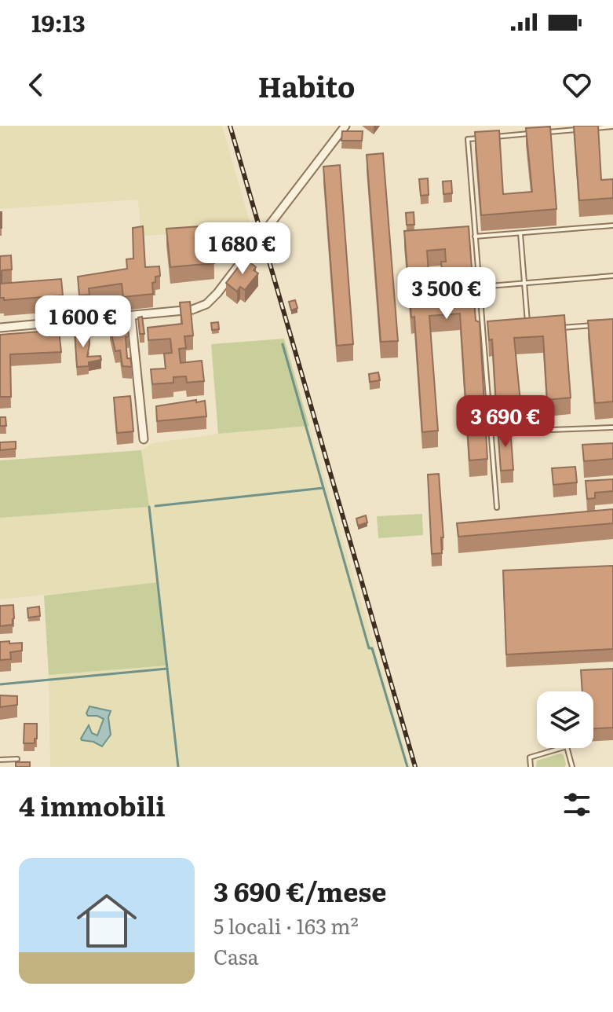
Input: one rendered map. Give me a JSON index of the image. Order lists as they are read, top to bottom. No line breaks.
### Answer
{"page":{"status":"19:13","header":"Habito","price":["1 680 €","3 500 €","1 600 €","3 690 €"],"heading":"4 immobili","list":[{"name":"3 690 €/mese","note":"5 locali · 163 m² · Casa"}]}}
